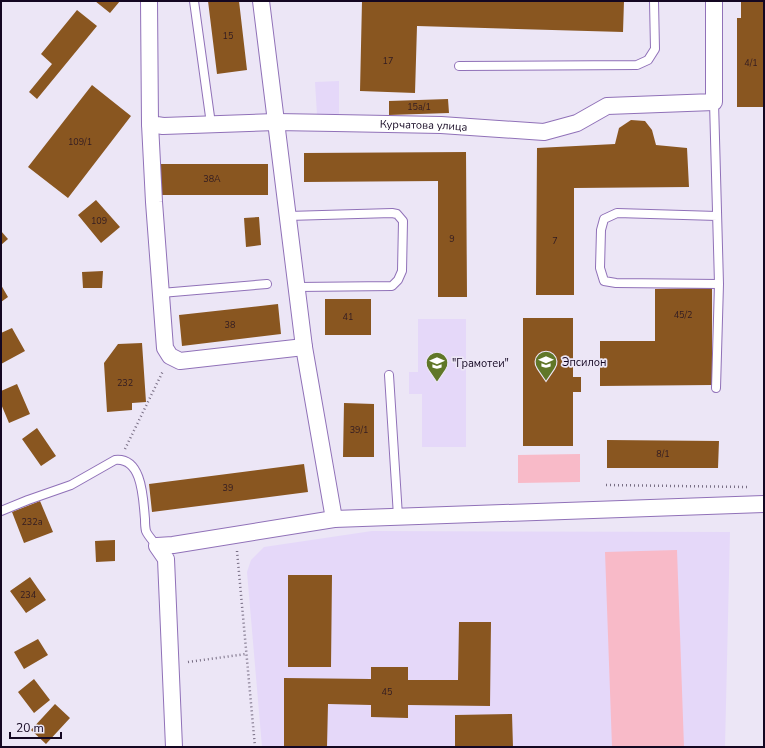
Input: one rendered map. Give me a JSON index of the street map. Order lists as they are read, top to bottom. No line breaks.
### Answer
{"streets":{"street":["Курчатова улица"]},"places":{"school or university":["Эпсилон","\"Грамотеи\""]},"house_numbers":["15","17","4/1","15а/1","109/1","38A","109","9","7","45/2","41","38","232","39/1","8/1","39","232а","234","45"],"scale_bar":"20 m"}
